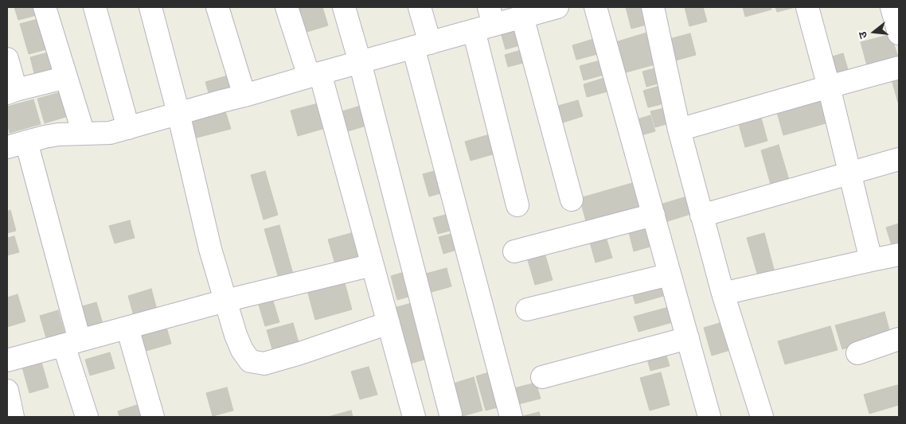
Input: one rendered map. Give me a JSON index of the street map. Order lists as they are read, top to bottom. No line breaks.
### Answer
{"north":"left"}
